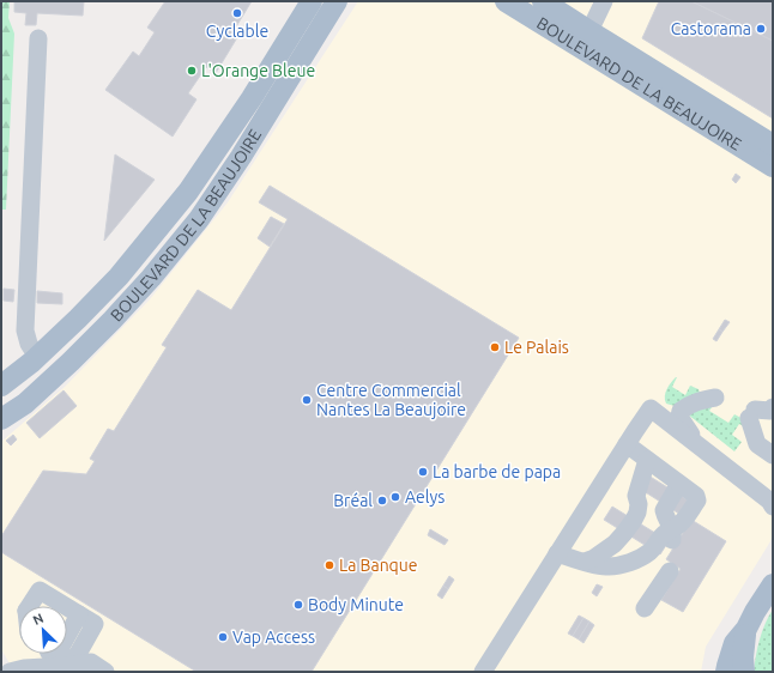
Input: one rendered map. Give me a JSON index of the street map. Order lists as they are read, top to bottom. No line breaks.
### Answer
{"streets":{"main road":["BOULEVARD DE LA BEAUJOIRE"]},"places":["Cyclable","Castorama","L'Orange Bleue","Le Palais","Centre Commercial Nantes La Beaujoire","La barbe de papa","Aelys","Bréal","La Banque","Body Minute","Vap Access"],"north":"top left"}
